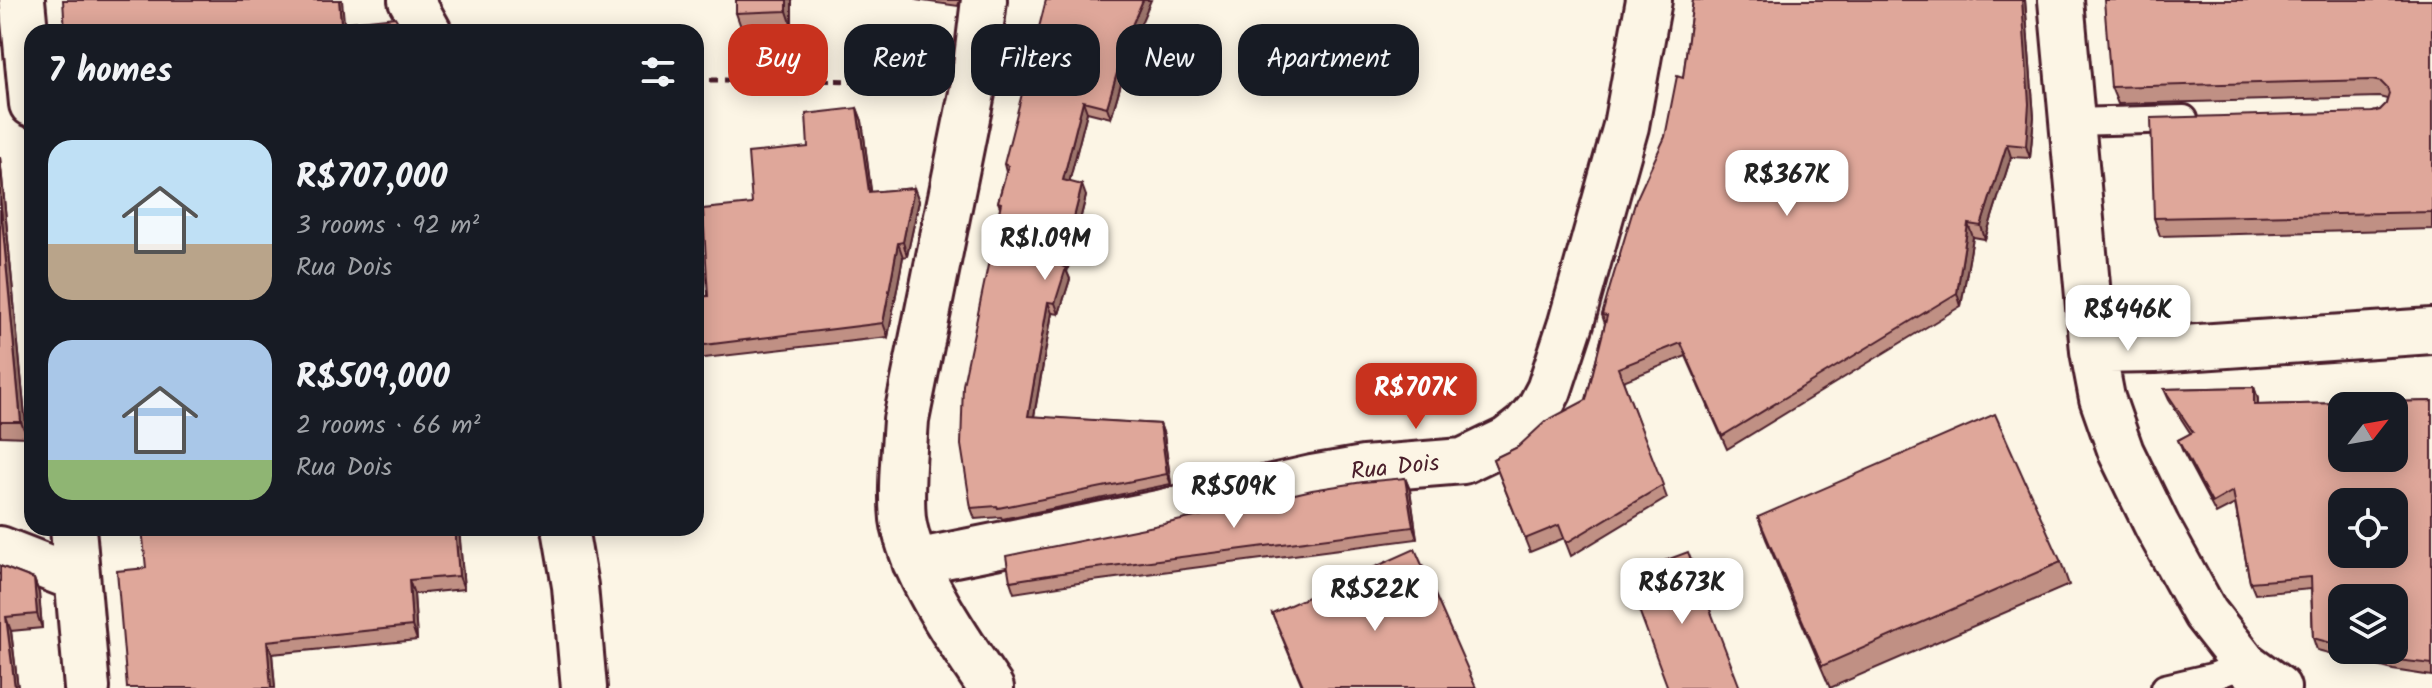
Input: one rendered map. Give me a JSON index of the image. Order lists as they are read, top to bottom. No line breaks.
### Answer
{"streets":{"street":["Rua Dois"]},"north":"top right","page":{"chip":["Buy","Rent","Filters","New","Apartment"],"heading":"7 homes","list":[{"name":"R$707,000","note":"3 rooms · 92 m² · Rua Dois"},{"name":"R$509,000","note":"2 rooms · 66 m² · Rua Dois"}],"price":["R$367K","R$1.09M","R$446K","R$707K","R$509K","R$673K","R$522K"]}}
